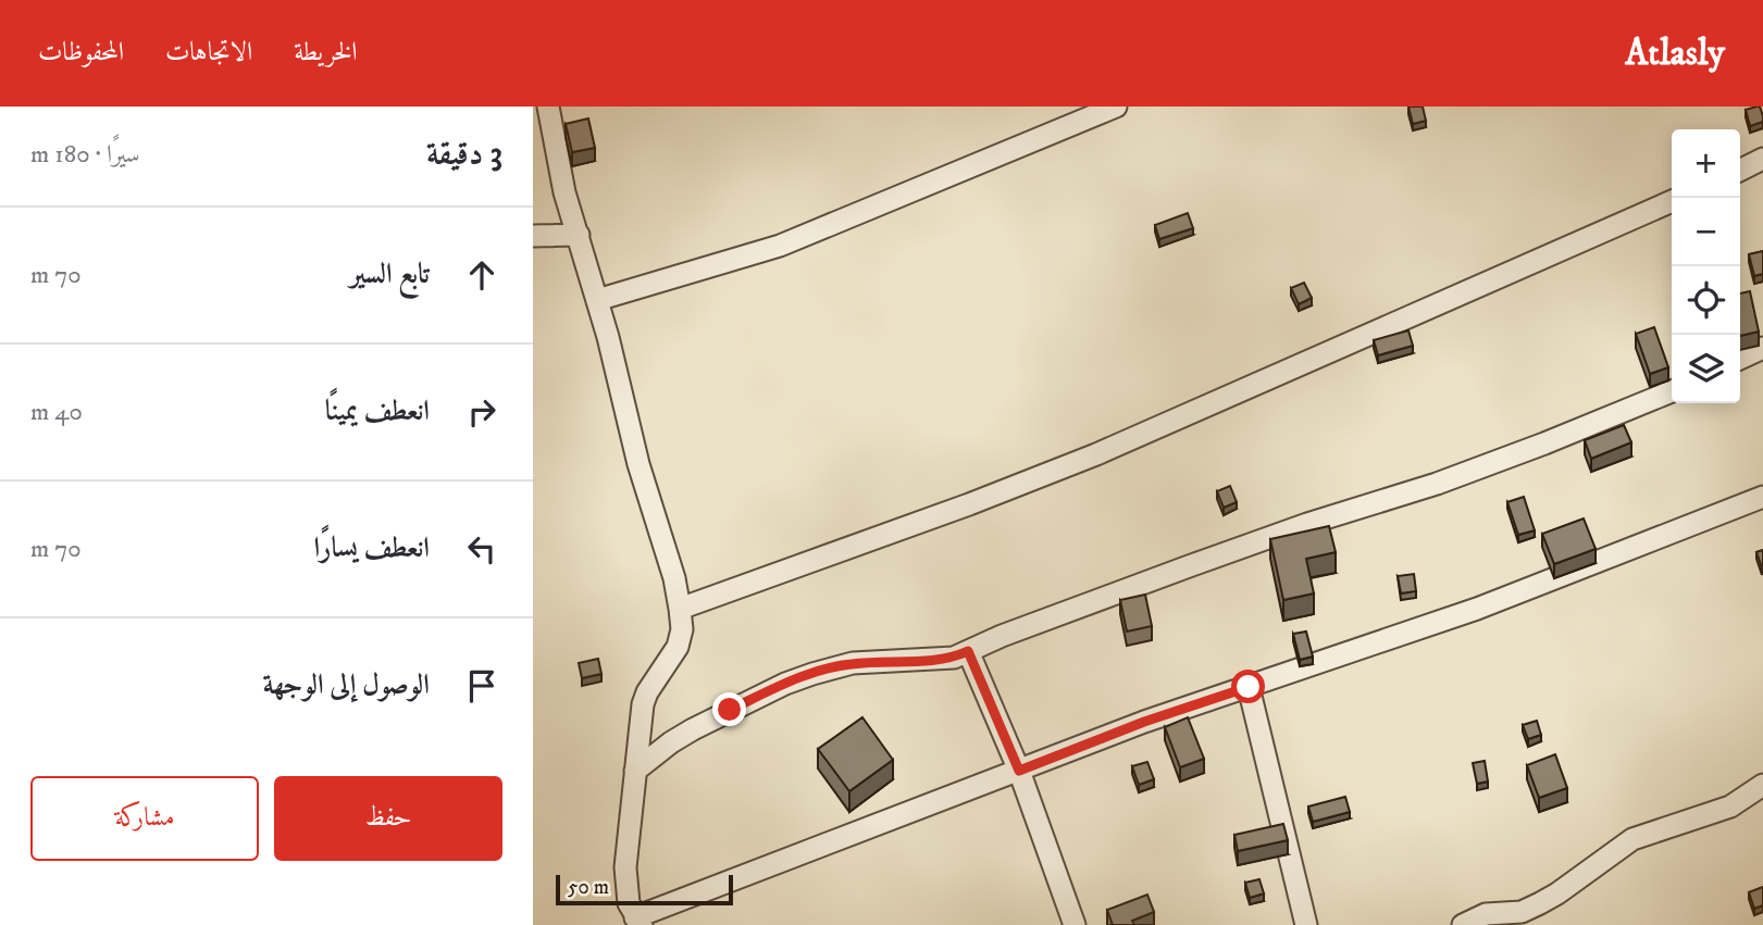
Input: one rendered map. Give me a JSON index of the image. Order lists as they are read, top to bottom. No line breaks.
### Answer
{"scale_bar":"50 m","page":{"header":"Atlasly","nav":["الخريطة","الاتجاهات","المحفوظات"],"heading":["3 دقيقة","سيرًا · 180 m"],"map_buttons":["+","−"],"list":[["تابع السير","70 m"],["انعطف يمينًا","40 m"],["انعطف يسارًا","70 m"],"الوصول إلى الوجهة"],"buttons":["حفظ","مشاركة"],"scale":"50 m"}}
